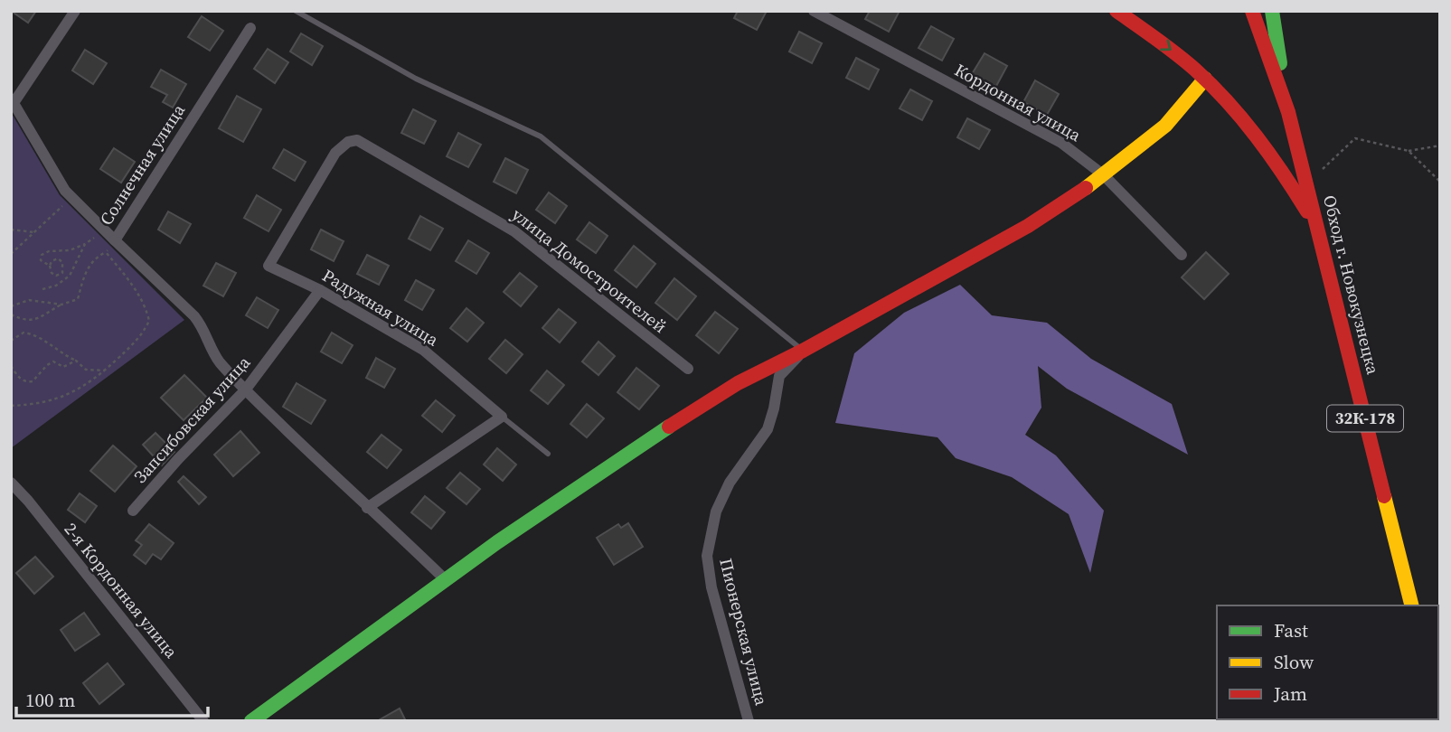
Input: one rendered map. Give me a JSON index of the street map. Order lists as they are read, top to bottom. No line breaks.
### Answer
{"streets":{"street":["Кордонная улица","Солнечная улица","улица Домостроителей","Обход г. Новокузнецка","Радужная улица","32К-178","Запсибовская улица","2-я Кордонная улица","Пионерская улица"]},"crossings":[["улица Домостроителей","Радужная улица"],["Радужная улица","Запсибовская улица"]],"legend":["Fast","Slow","Jam"],"scale_bar":"100 m"}
